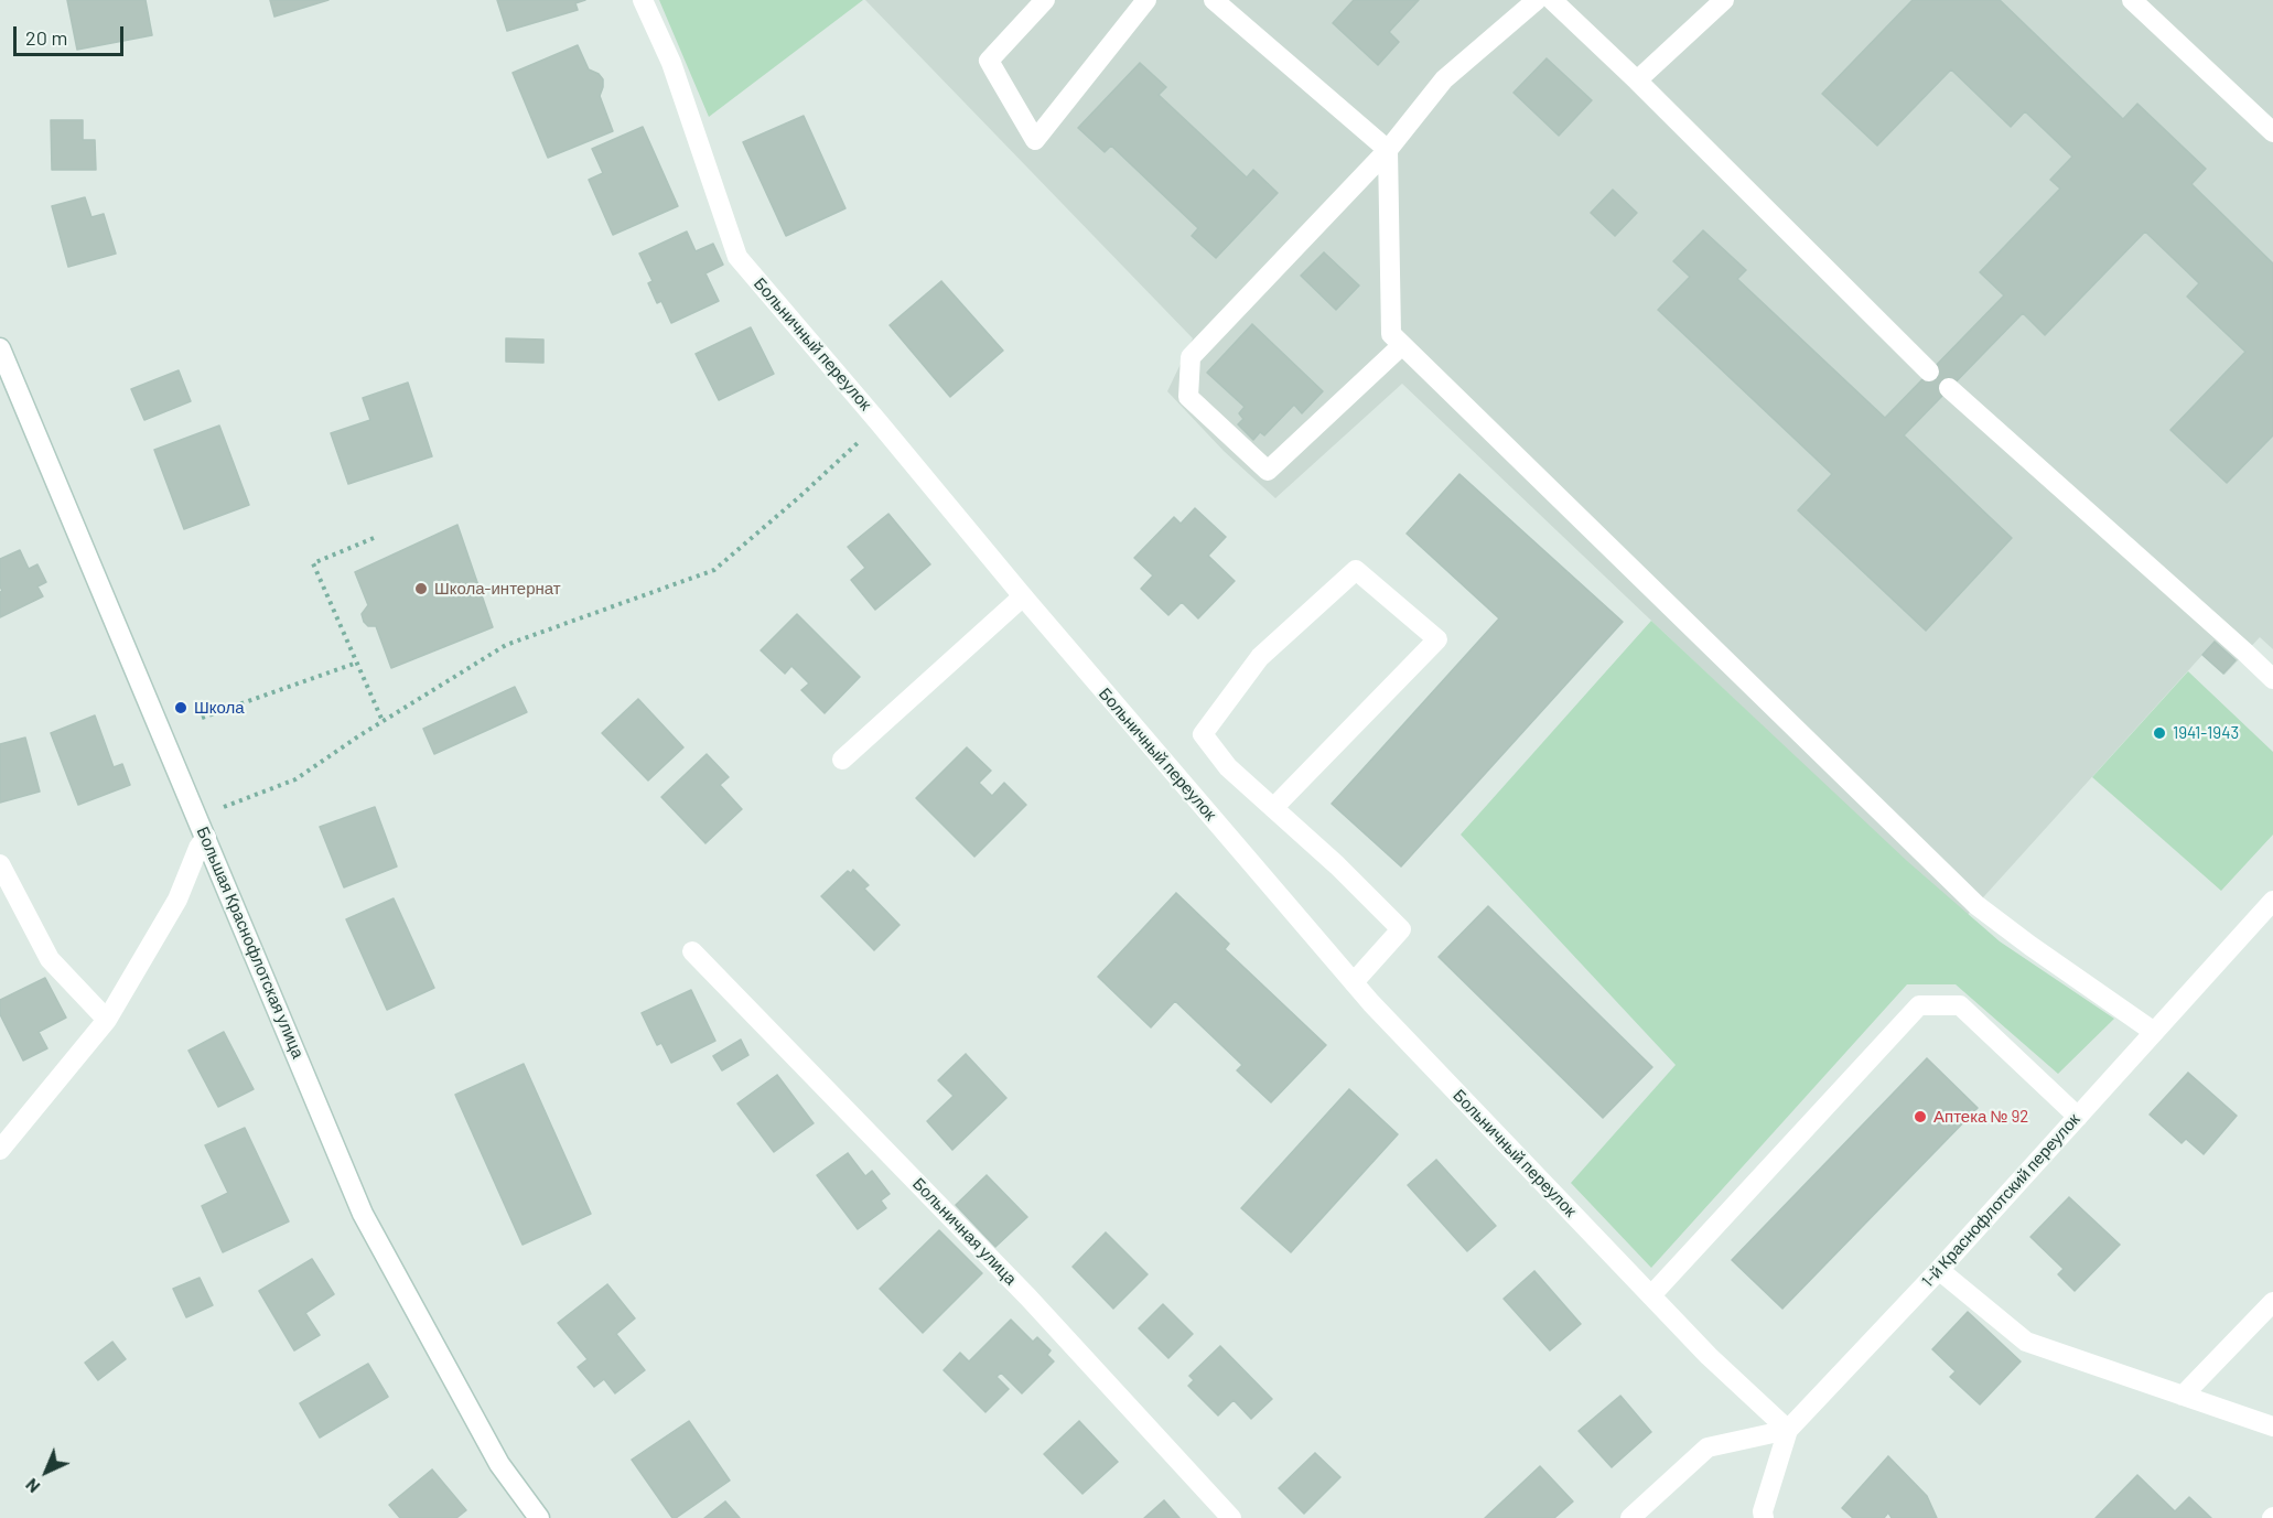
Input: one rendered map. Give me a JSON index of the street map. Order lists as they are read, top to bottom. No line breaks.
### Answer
{"streets":{"street":["Больничный переулок","Большая Краснофлотская улица","1-й Краснофлотский переулок","Больничная улица"]},"crossings":[["Больничный переулок","1-й Краснофлотский переулок"]],"places":["Школа-интернат","Школа","1941-1943","Аптека № 92"],"scale_bar":"20 m","north":"bottom left"}
